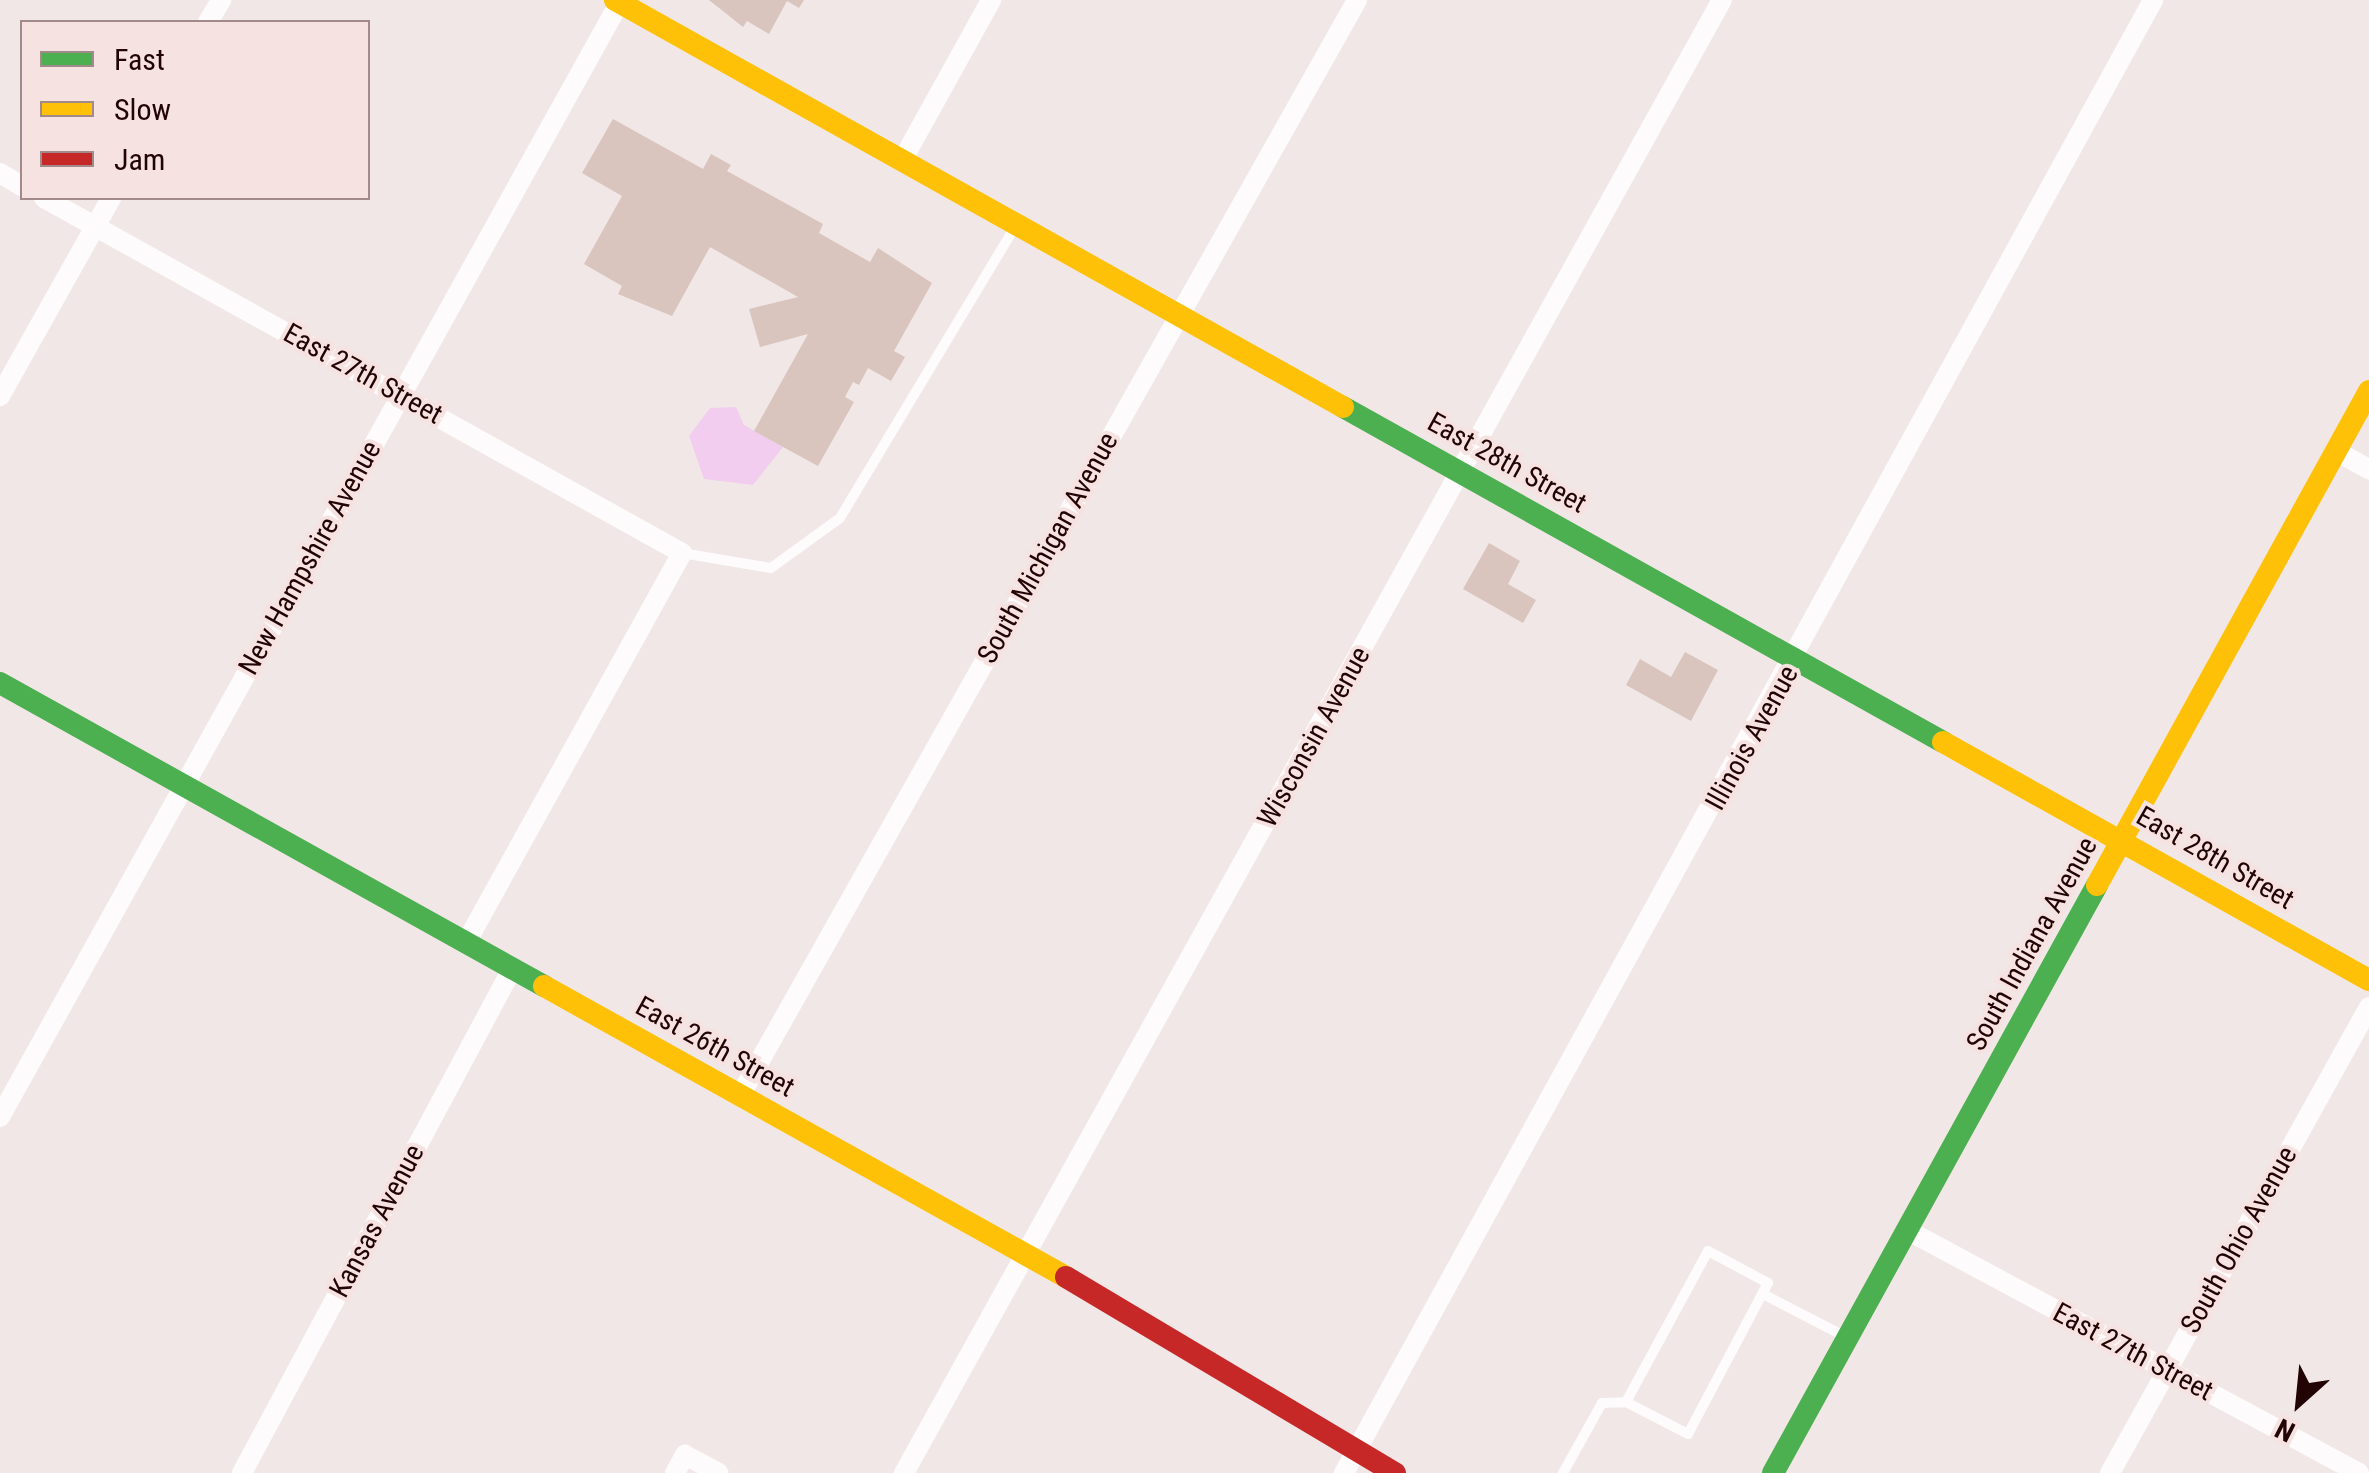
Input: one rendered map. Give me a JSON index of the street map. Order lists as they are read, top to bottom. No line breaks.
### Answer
{"streets":{"street":["East 27th Street","East 28th Street","South Michigan Avenue","New Hampshire Avenue","Wisconsin Avenue","Illinois Avenue","South Indiana Avenue","East 26th Street","Kansas Avenue","South Ohio Avenue"]},"crossings":[["East 27th Street","New Hampshire Avenue"],["East 27th Street","South Indiana Avenue"],["East 27th Street","South Ohio Avenue"],["East 28th Street","South Michigan Avenue"],["East 28th Street","New Hampshire Avenue"],["East 28th Street","Wisconsin Avenue"],["East 28th Street","Illinois Avenue"],["East 28th Street","South Indiana Avenue"],["South Michigan Avenue","East 26th Street"],["New Hampshire Avenue","East 26th Street"],["Wisconsin Avenue","East 26th Street"],["Illinois Avenue","East 26th Street"],["East 26th Street","Kansas Avenue"]],"legend":["Fast","Slow","Jam"],"north":"bottom left"}
